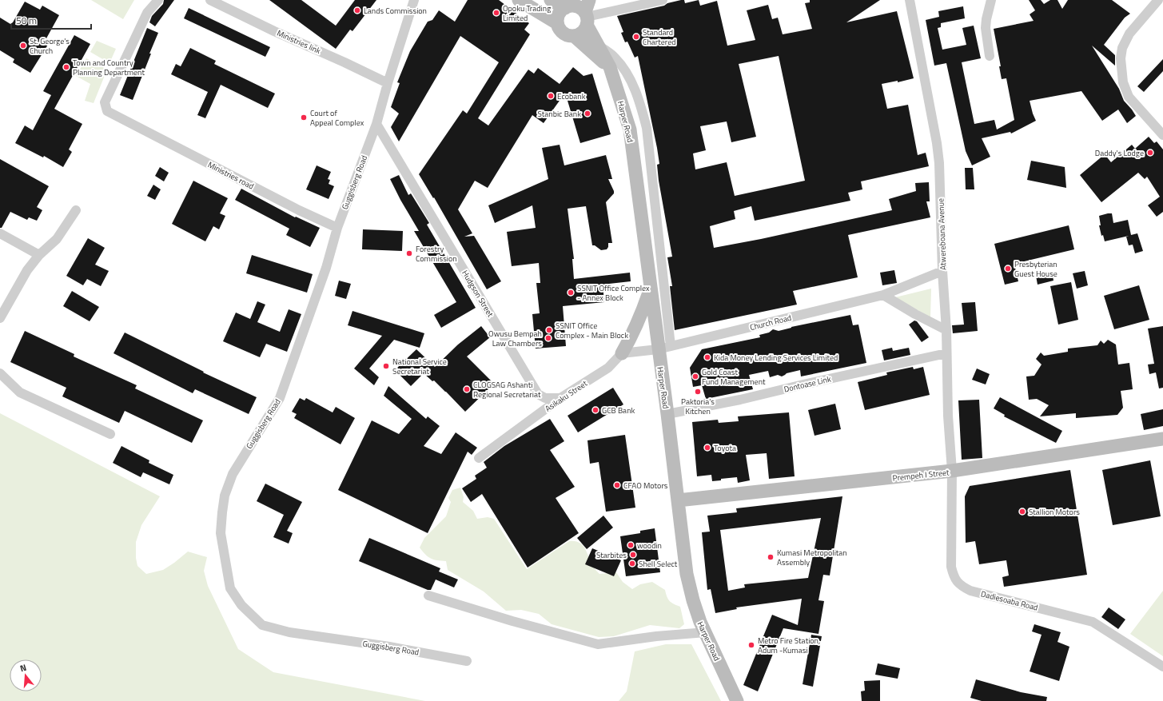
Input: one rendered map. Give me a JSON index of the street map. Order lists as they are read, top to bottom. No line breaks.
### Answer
{"streets":{"street":["Ministries link","Harper Road","Ministries road","Guggisberg Road","Atwereboana Avenue","Hudgson Street","Church Road","Dontoase Link","Asikaku Street","Prempeh I Street","Dadiesoaba Road"]},"crossings":[["Ministries link","Guggisberg Road"],["Harper Road","Church Road"],["Harper Road","Dontoase Link"],["Harper Road","Prempeh I Street"],["Ministries road","Guggisberg Road"],["Guggisberg Road","Hudgson Street"],["Atwereboana Avenue","Church Road"],["Atwereboana Avenue","Dontoase Link"],["Atwereboana Avenue","Prempeh I Street"],["Atwereboana Avenue","Dadiesoaba Road"],["Hudgson Street","Asikaku Street"],["Prempeh I Street","Dadiesoaba Road"]],"places":["Lands Commission","Opoku Trading Limited","Standard Chartered","St. George's Church","Town and Country Planning Department","Ecobank","Stanbic Bank","Court of Appeal Complex","Daddy's Lodge","Forestry Commission","Presbyterian Guest House","SSNIT Office Complex - Annex Block","SSNIT Office Complex - Main Block","Owusu Bempah Law Chambers","Kida Money Lending Services Limited","National Service Secretariat","Gold Coast Fund Management","CLOGSAG Ashanti Regional Secretariat","Paktoria's Kitchen","GCB Bank","Toyota","CFAO Motors","Stallion Motors","woodin","Starbites","Kumasi Metropolitan Assembly","Shell Select","Metro Fire Station, Adum -Kumasi"],"scale_bar":"50 m","north":"top"}
